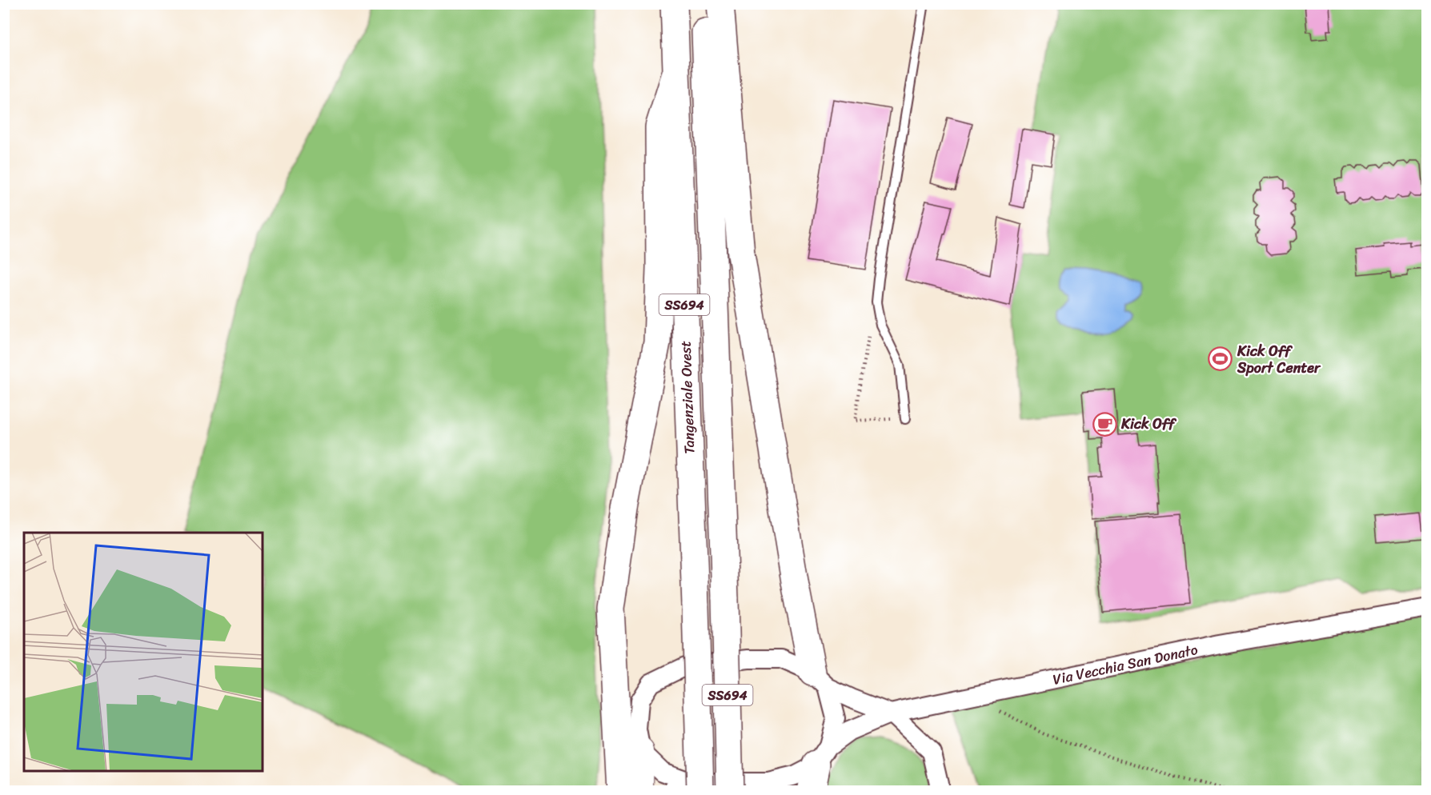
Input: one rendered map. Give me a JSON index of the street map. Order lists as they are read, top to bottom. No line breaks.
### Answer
{"streets":{"highway":["SS694","Tangenziale Ovest"],"street":["Via Vecchia San Donato"]},"crossings":[["Tangenziale Ovest","Via Vecchia San Donato"]],"places":{"sports":["Kick Off Sport Center"],"cafe":["Kick Off"]}}
